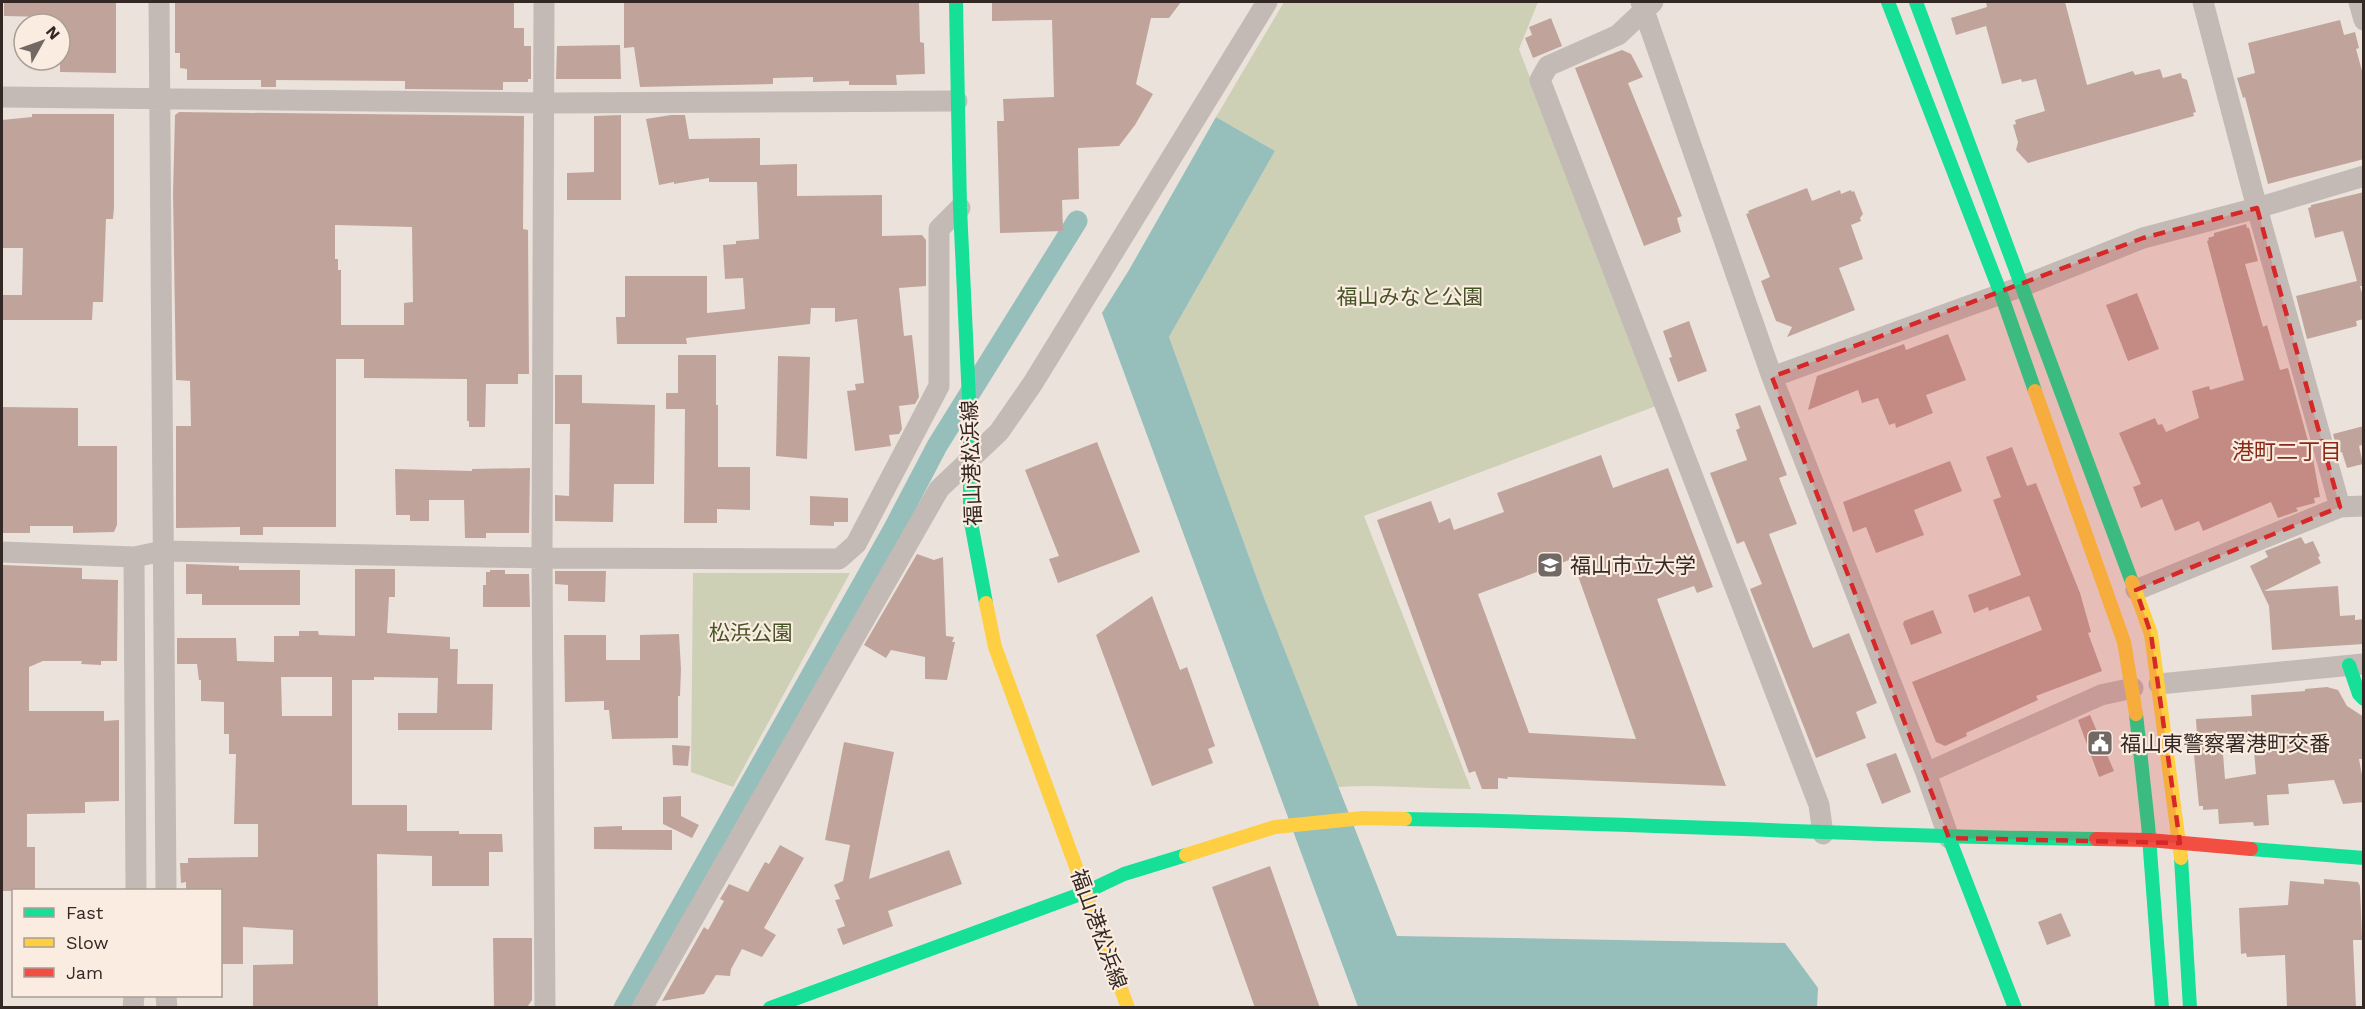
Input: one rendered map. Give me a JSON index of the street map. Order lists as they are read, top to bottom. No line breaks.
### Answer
{"streets":{"street":["福山港松浜線"]},"districts":["港町二丁目"],"parks":["福山みなと公園","松浜公園"],"places":{"school or university":["福山市立大学"],"public building":["福山東警察署港町交番"]},"legend":["Fast","Slow","Jam"],"north":"top right"}
